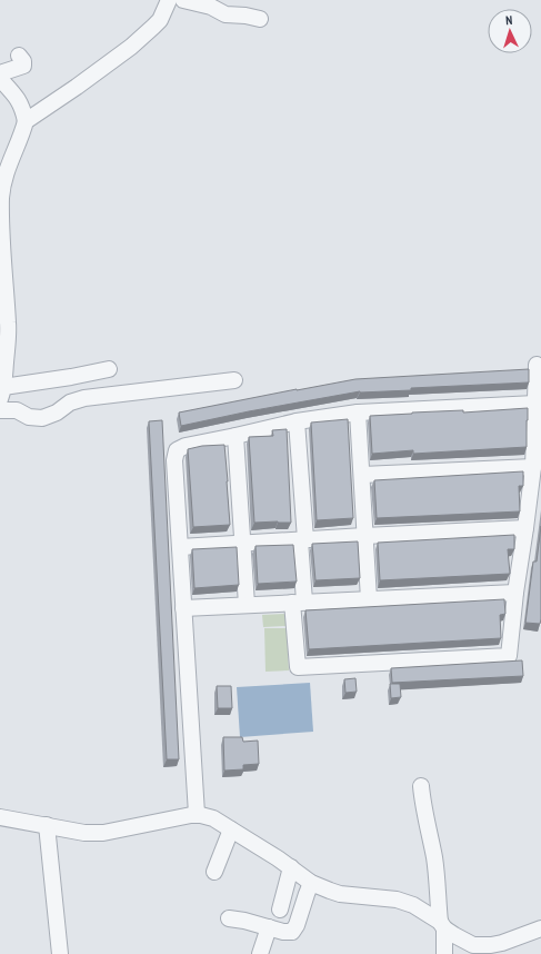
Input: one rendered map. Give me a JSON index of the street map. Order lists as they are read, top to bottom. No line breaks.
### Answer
{"north":"top"}
